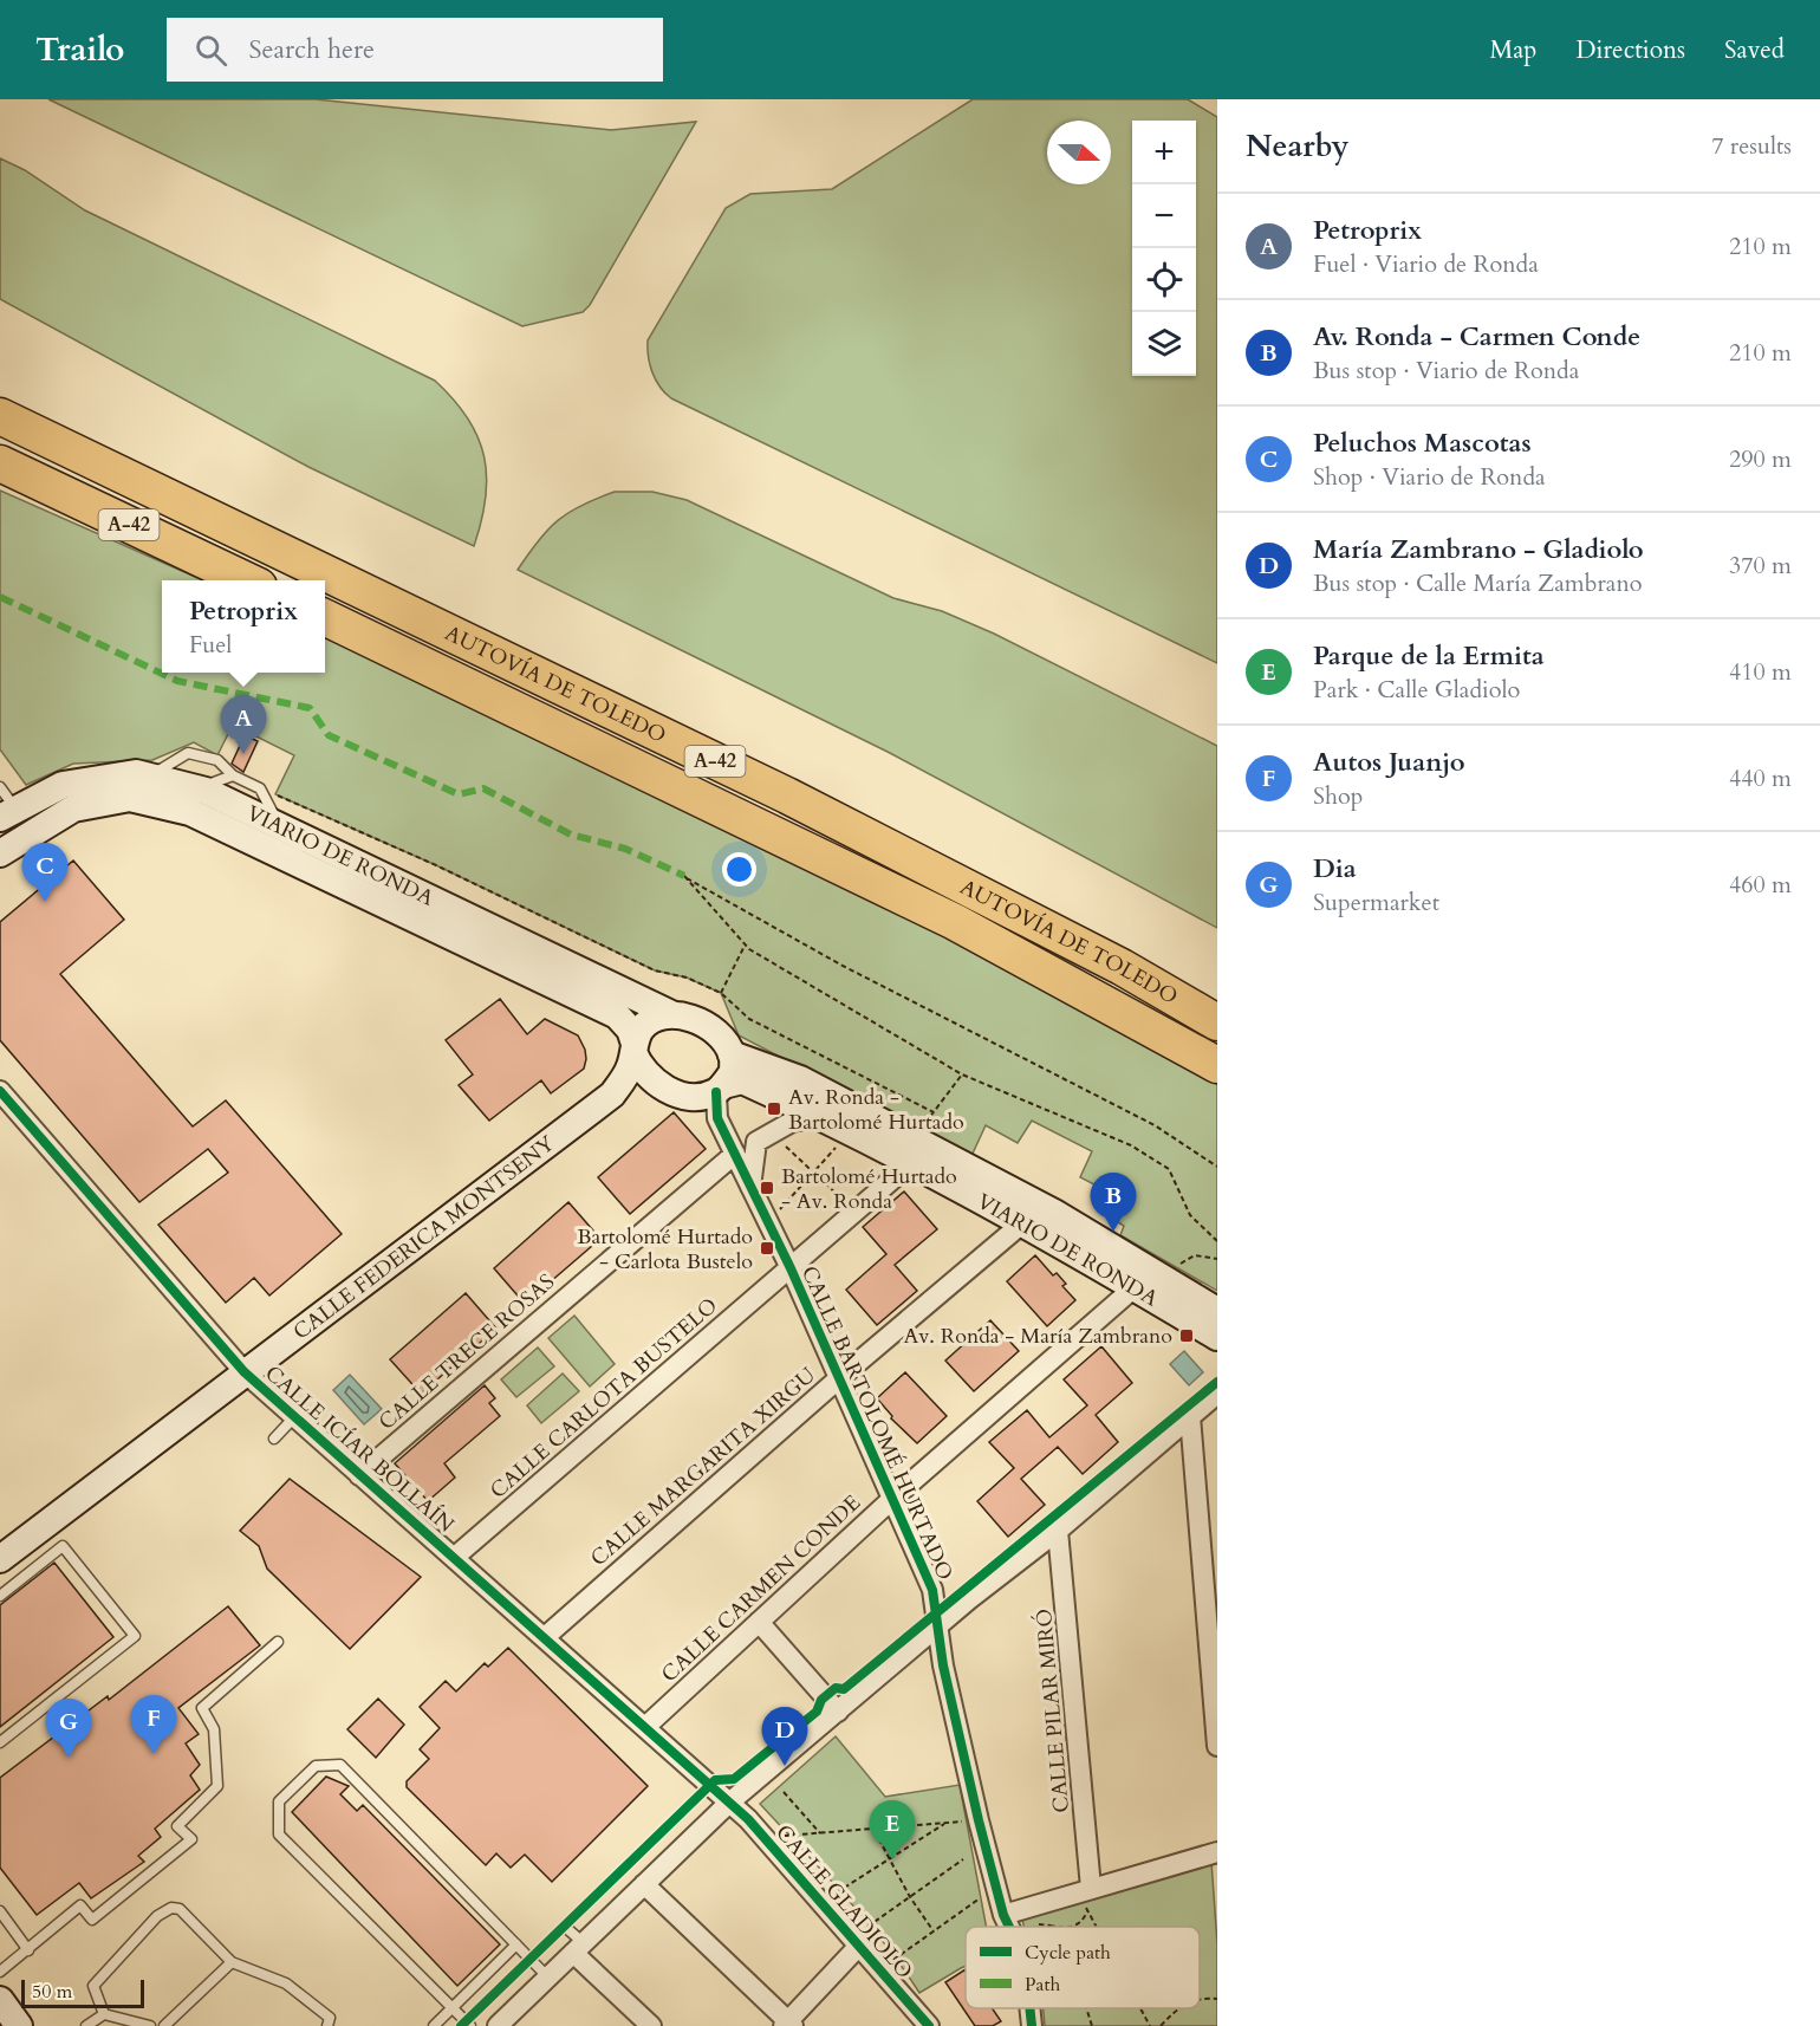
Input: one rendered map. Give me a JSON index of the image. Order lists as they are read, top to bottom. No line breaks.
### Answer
{"streets":{"highway":["A-42","AUTOVÍA DE TOLEDO"],"main road":["VIARIO DE RONDA","CALLE FEDERICA MONTSENY"],"street":["CALLE TRECE ROSAS","CALLE CARLOTA BUSTELO","CALLE BARTOLOMÉ HURTADO","CALLE ICÍAR BOLLAÍN","CALLE MARGARITA XIRGU","CALLE CARMEN CONDE","CALLE PILAR MIRÓ","CALLE GLADIOLO"]},"crossings":[["VIARIO DE RONDA","CALLE FEDERICA MONTSENY"],["VIARIO DE RONDA","CALLE CARLOTA BUSTELO"],["VIARIO DE RONDA","CALLE BARTOLOMÉ HURTADO"],["VIARIO DE RONDA","CALLE MARGARITA XIRGU"],["VIARIO DE RONDA","CALLE CARMEN CONDE"],["CALLE FEDERICA MONTSENY","CALLE BARTOLOMÉ HURTADO"],["CALLE FEDERICA MONTSENY","CALLE ICÍAR BOLLAÍN"],["CALLE TRECE ROSAS","CALLE BARTOLOMÉ HURTADO"],["CALLE TRECE ROSAS","CALLE ICÍAR BOLLAÍN"],["CALLE CARLOTA BUSTELO","CALLE BARTOLOMÉ HURTADO"],["CALLE CARLOTA BUSTELO","CALLE ICÍAR BOLLAÍN"],["CALLE BARTOLOMÉ HURTADO","CALLE MARGARITA XIRGU"],["CALLE BARTOLOMÉ HURTADO","CALLE CARMEN CONDE"],["CALLE ICÍAR BOLLAÍN","CALLE MARGARITA XIRGU"],["CALLE ICÍAR BOLLAÍN","CALLE CARMEN CONDE"],["CALLE ICÍAR BOLLAÍN","CALLE GLADIOLO"]],"places":{"transit":["Av. Ronda - Bartolomé Hurtado","Bartolomé Hurtado - Av. Ronda","Bartolomé Hurtado - Carlota Bustelo","Av. Ronda - María Zambrano"]},"legend":["Cycle path","Path"],"scale_bar":"50 m","north":"right","page":{"header":"Trailo","search":"Search here","nav":["Map","Directions","Saved"],"heading":["Nearby","7 results"],"map_buttons":["+","−"],"list":[{"mark":"A","name":"Petroprix","note":"Fuel · Viario de Ronda","value":"210 m"},{"mark":"B","name":"Av. Ronda - Carmen Conde","note":"Bus stop · Viario de Ronda","value":"210 m"},{"mark":"C","name":"Peluchos Mascotas","note":"Shop · Viario de Ronda","value":"290 m"},{"mark":"D","name":"María Zambrano - Gladiolo","note":"Bus stop · Calle María Zambrano","value":"370 m"},{"mark":"E","name":"Parque de la Ermita","note":"Park · Calle Gladiolo","value":"410 m"},{"mark":"F","name":"Autos Juanjo","note":"Shop","value":"440 m"},{"mark":"G","name":"Dia","note":"Supermarket","value":"460 m"}],"popup":["Petroprix","Fuel"],"pins":["A","C","B","F","G","D","E"],"scale":"50 m"}}
